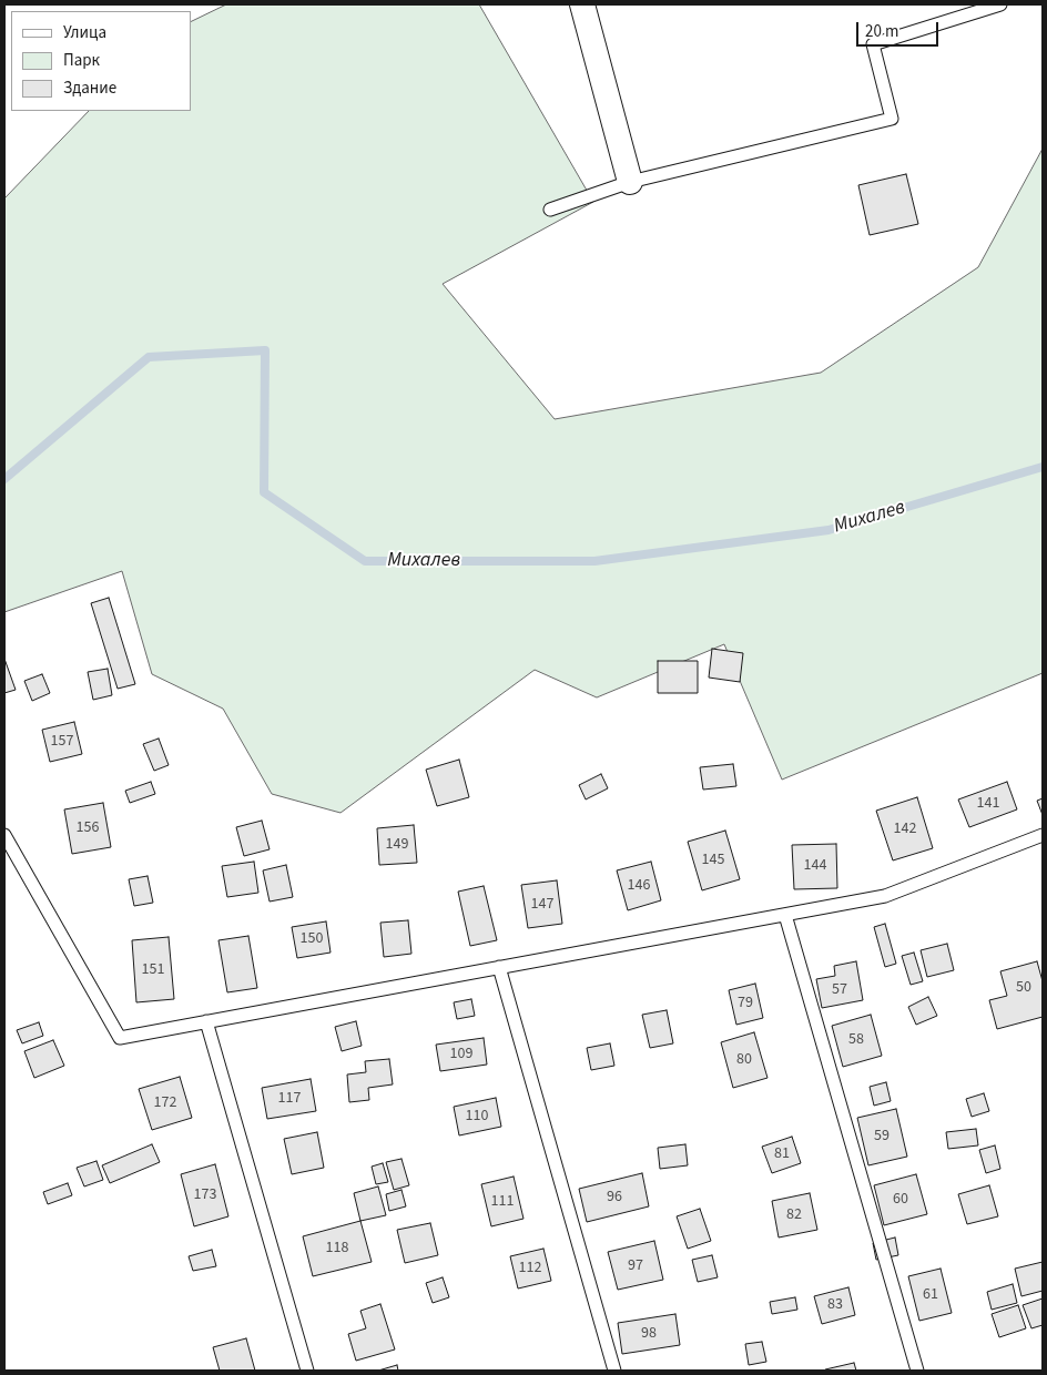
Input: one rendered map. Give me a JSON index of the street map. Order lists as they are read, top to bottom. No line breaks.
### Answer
{"water":["Михалев"],"house_numbers":["157","141","156","142","149","145","144","146","147","150","151","50","57","79","58","109","80","117","172","110","59","81","173","96","60","111","82","118","97","112","61","83","98"],"legend":["Улица","Парк","Здание"],"scale_bar":"20 m"}
